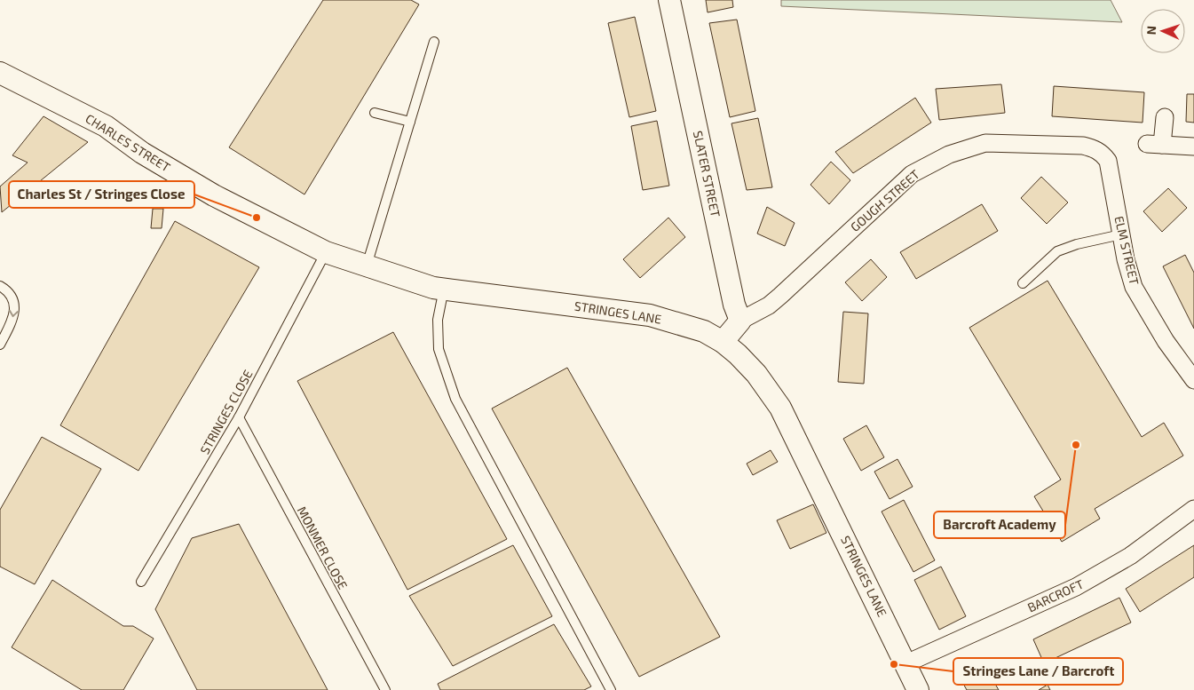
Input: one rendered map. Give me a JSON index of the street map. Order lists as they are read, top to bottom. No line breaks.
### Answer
{"streets":{"street":["CHARLES STREET","SLATER STREET","GOUGH STREET","ELM STREET","STRINGES LANE","BARCROFT"],"lane":["STRINGES CLOSE","MONMER CLOSE"]},"crossings":[["CHARLES STREET","STRINGES LANE"],["CHARLES STREET","STRINGES CLOSE"],["SLATER STREET","GOUGH STREET"],["GOUGH STREET","ELM STREET"],["STRINGES LANE","STRINGES CLOSE"],["STRINGES LANE","BARCROFT"],["STRINGES CLOSE","MONMER CLOSE"]],"places":["Charles St / Stringes Close","Barcroft Academy","Stringes Lane / Barcroft"],"north":"left"}
